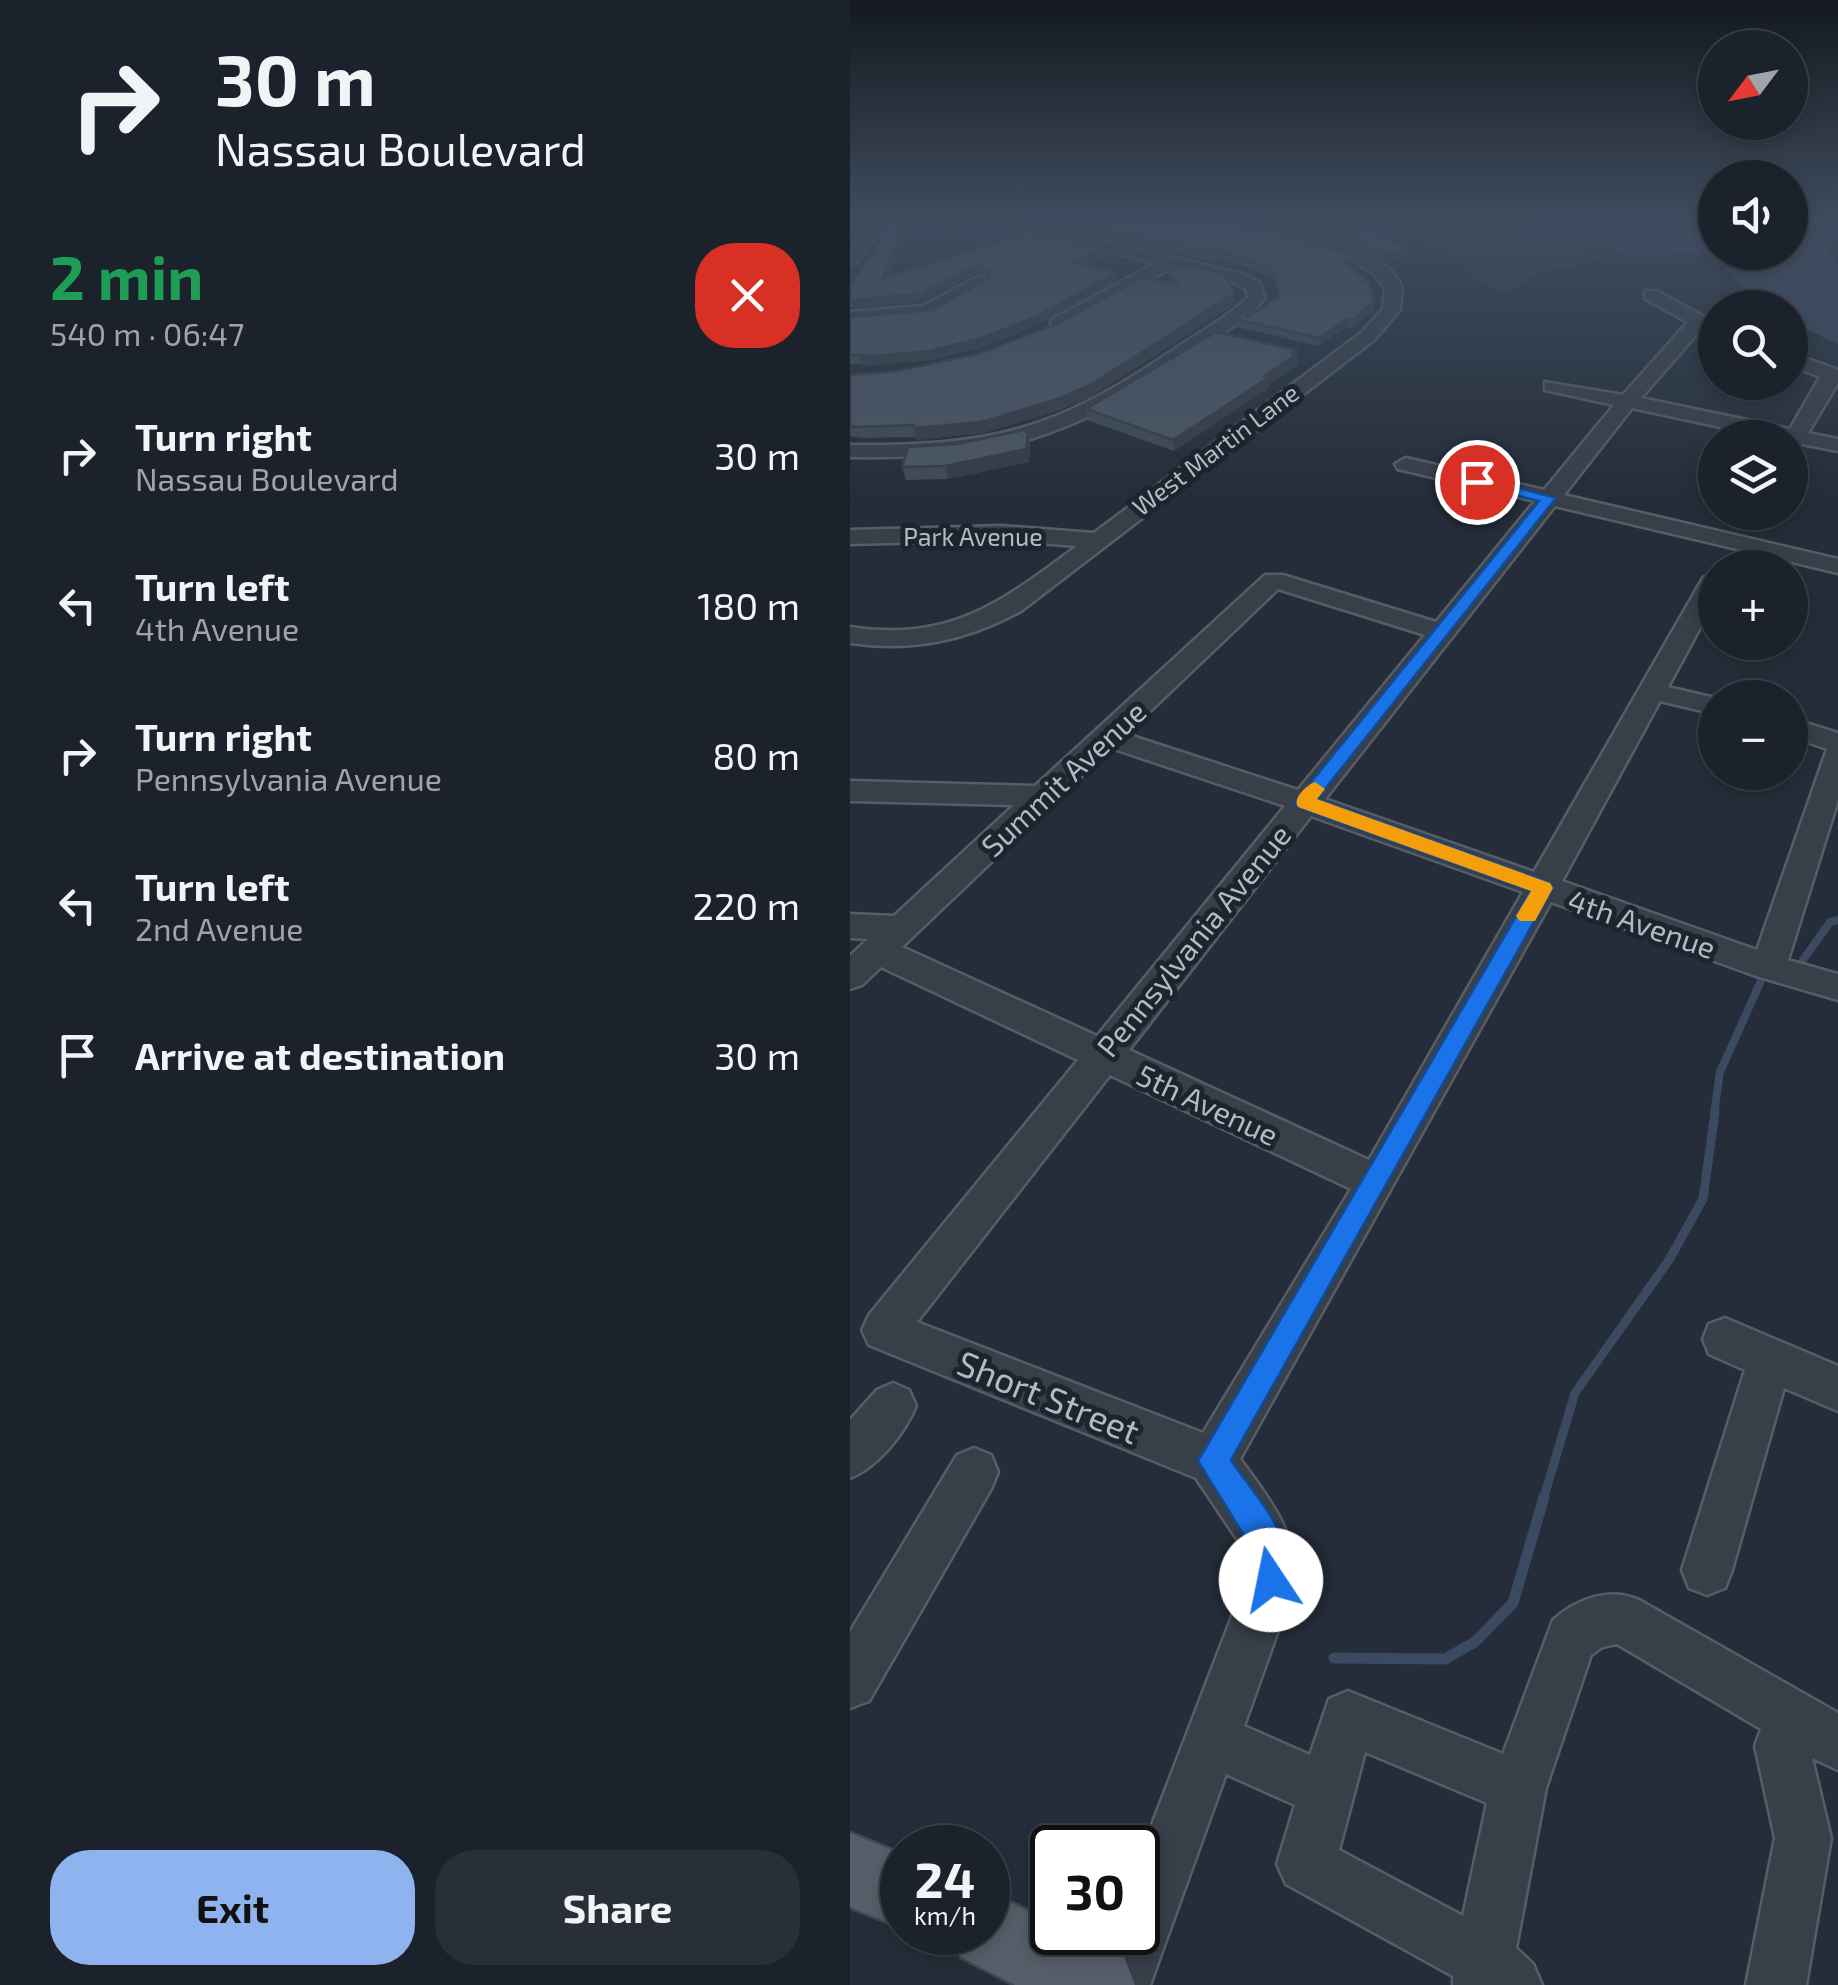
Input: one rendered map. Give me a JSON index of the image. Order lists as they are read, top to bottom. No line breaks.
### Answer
{"streets":{"street":["West Martin Lane","Park Avenue","Summit Avenue","4th Avenue","Pennsylvania Avenue","5th Avenue","Short Street"]},"crossings":[["West Martin Lane","Park Avenue"],["Summit Avenue","4th Avenue"],["Summit Avenue","Pennsylvania Avenue"],["Summit Avenue","5th Avenue"],["4th Avenue","Pennsylvania Avenue"],["Pennsylvania Avenue","5th Avenue"],["Pennsylvania Avenue","Short Street"]],"north":"bottom left","page":{"turn":["30 m","Nassau Boulevard"],"map_buttons":["+","−"],"heading":["2 min","540 m · 06:47"],"list":[{"name":"Turn right","note":"Nassau Boulevard","value":"30 m"},{"name":"Turn left","note":"4th Avenue","value":"180 m"},{"name":"Turn right","note":"Pennsylvania Avenue","value":"80 m"},{"name":"Turn left","note":"2nd Avenue","value":"220 m"},{"name":"Arrive at destination","value":"30 m"}],"speed":"24 km/h","limit":"30","buttons":["Exit","Share"]}}
